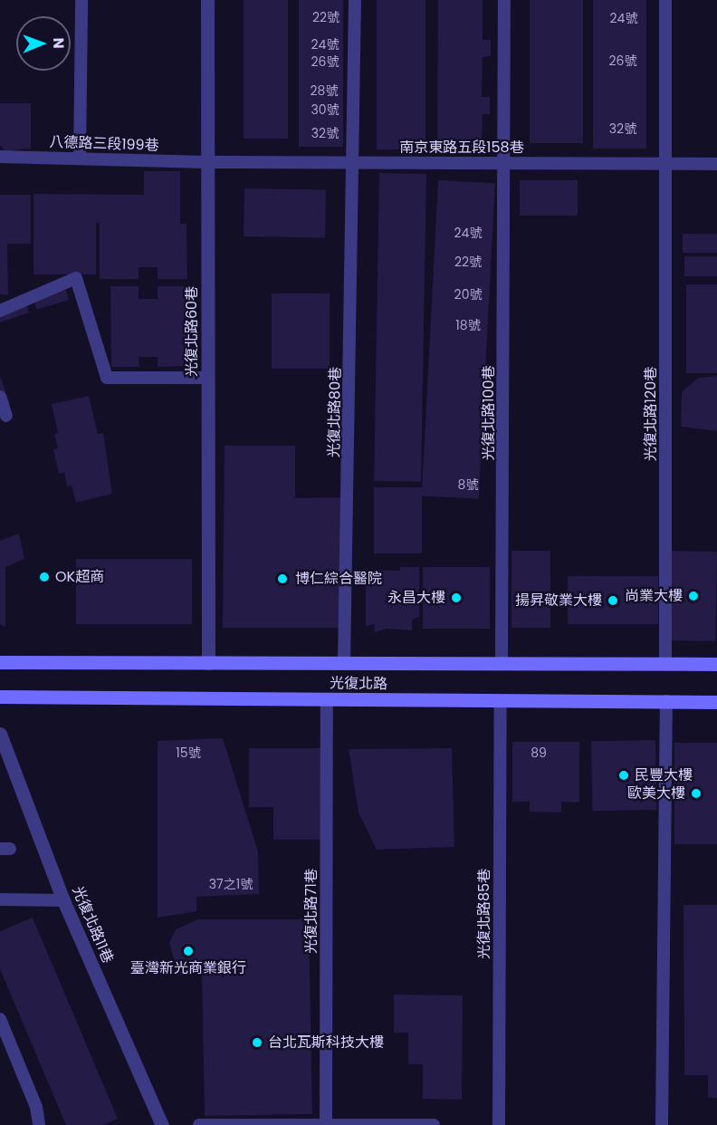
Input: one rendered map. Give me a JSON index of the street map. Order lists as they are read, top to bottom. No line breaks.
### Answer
{"streets":{"main road":["光復北路"],"street":["光復北路60巷","光復北路11巷"],"lane":["八德路三段199巷","南京東路五段158巷","光復北路80巷","光復北路100巷","光復北路120巷","光復北路71巷","光復北路85巷"]},"crossings":[["八德路三段199巷","南京東路五段158巷"],["八德路三段199巷","光復北路60巷"],["南京東路五段158巷","光復北路60巷"],["南京東路五段158巷","光復北路80巷"],["南京東路五段158巷","光復北路100巷"],["南京東路五段158巷","光復北路120巷"],["光復北路60巷","光復北路"],["光復北路80巷","光復北路"],["光復北路100巷","光復北路"],["光復北路120巷","光復北路"],["光復北路","光復北路71巷"],["光復北路","光復北路85巷"]],"places":["OK超商","博仁綜合醫院","尚業大樓","永昌大樓","揚昇敬業大樓","民豐大樓","歐美大樓","臺灣新光商業銀行","台北瓦斯科技大樓"],"house_numbers":["22號","24號","24號","26號","26號","28號","30號","32號","32號","24號","22號","20號","18號","8號","15號","89","37之1號"],"north":"right"}
